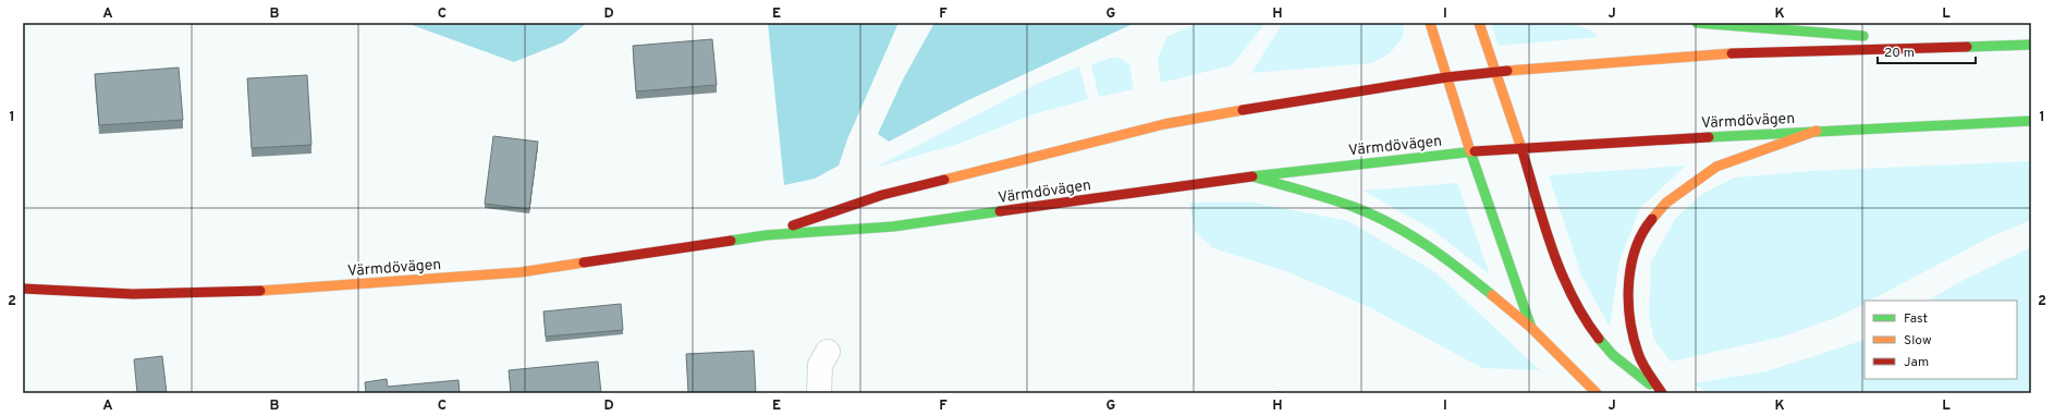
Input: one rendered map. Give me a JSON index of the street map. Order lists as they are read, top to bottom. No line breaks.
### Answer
{"streets":{"main road":["Värmdövägen"]},"legend":["Fast","Slow","Jam"],"scale_bar":"20 m","grid":{"columns":["A","B","C","D","E","F","G","H","I","J","K","L"],"rows":["1","2"]}}
